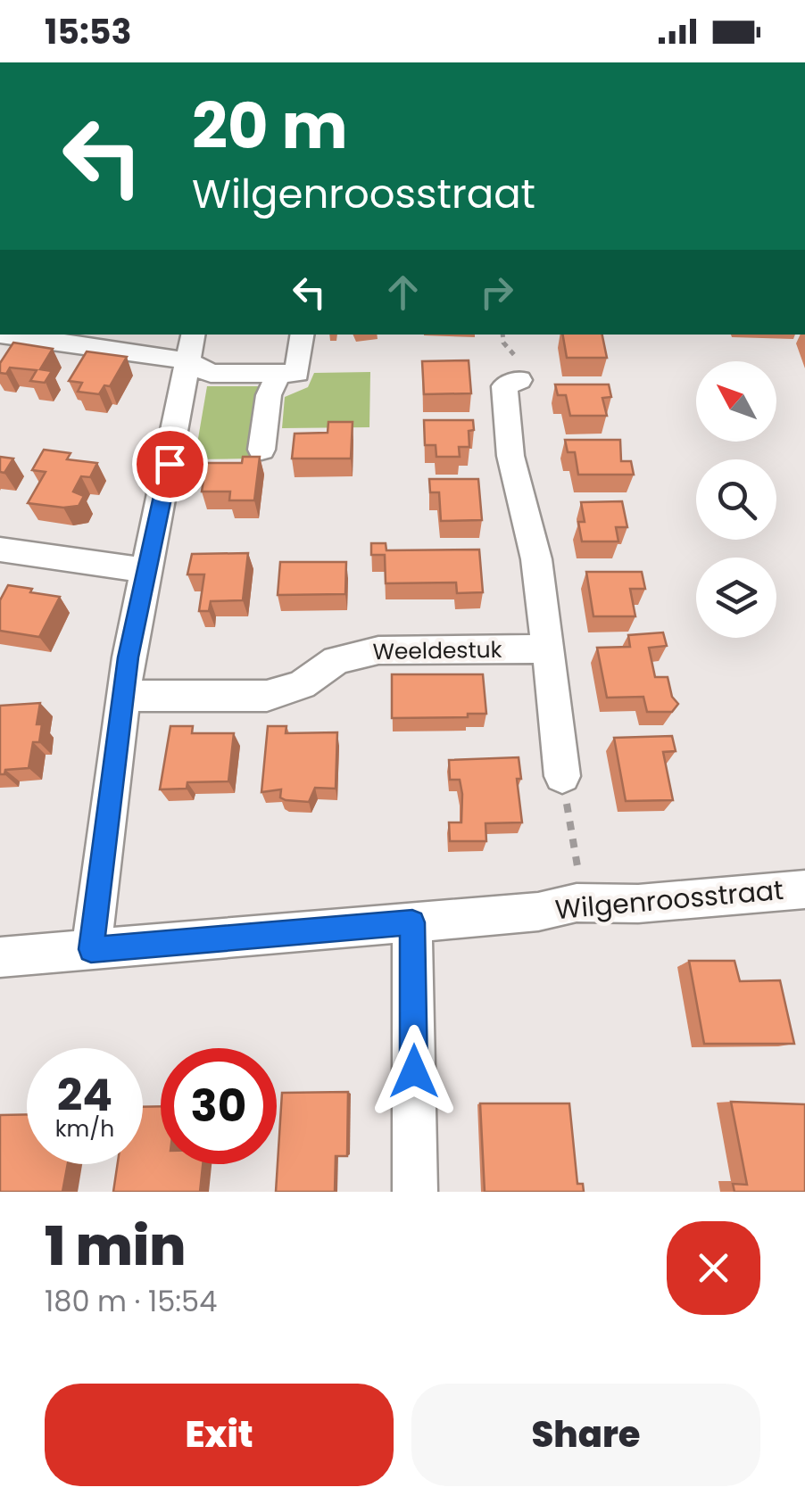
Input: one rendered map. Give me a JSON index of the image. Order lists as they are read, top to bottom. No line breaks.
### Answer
{"streets":{"street":["Weeldestuk","Wilgenroosstraat"]},"north":"top left","page":{"status":"15:53","turn":["20 m","Wilgenroosstraat"],"speed":"24 km/h","limit":"30","heading":["1 min","180 m · 15:54"],"buttons":["Exit","Share"]}}
